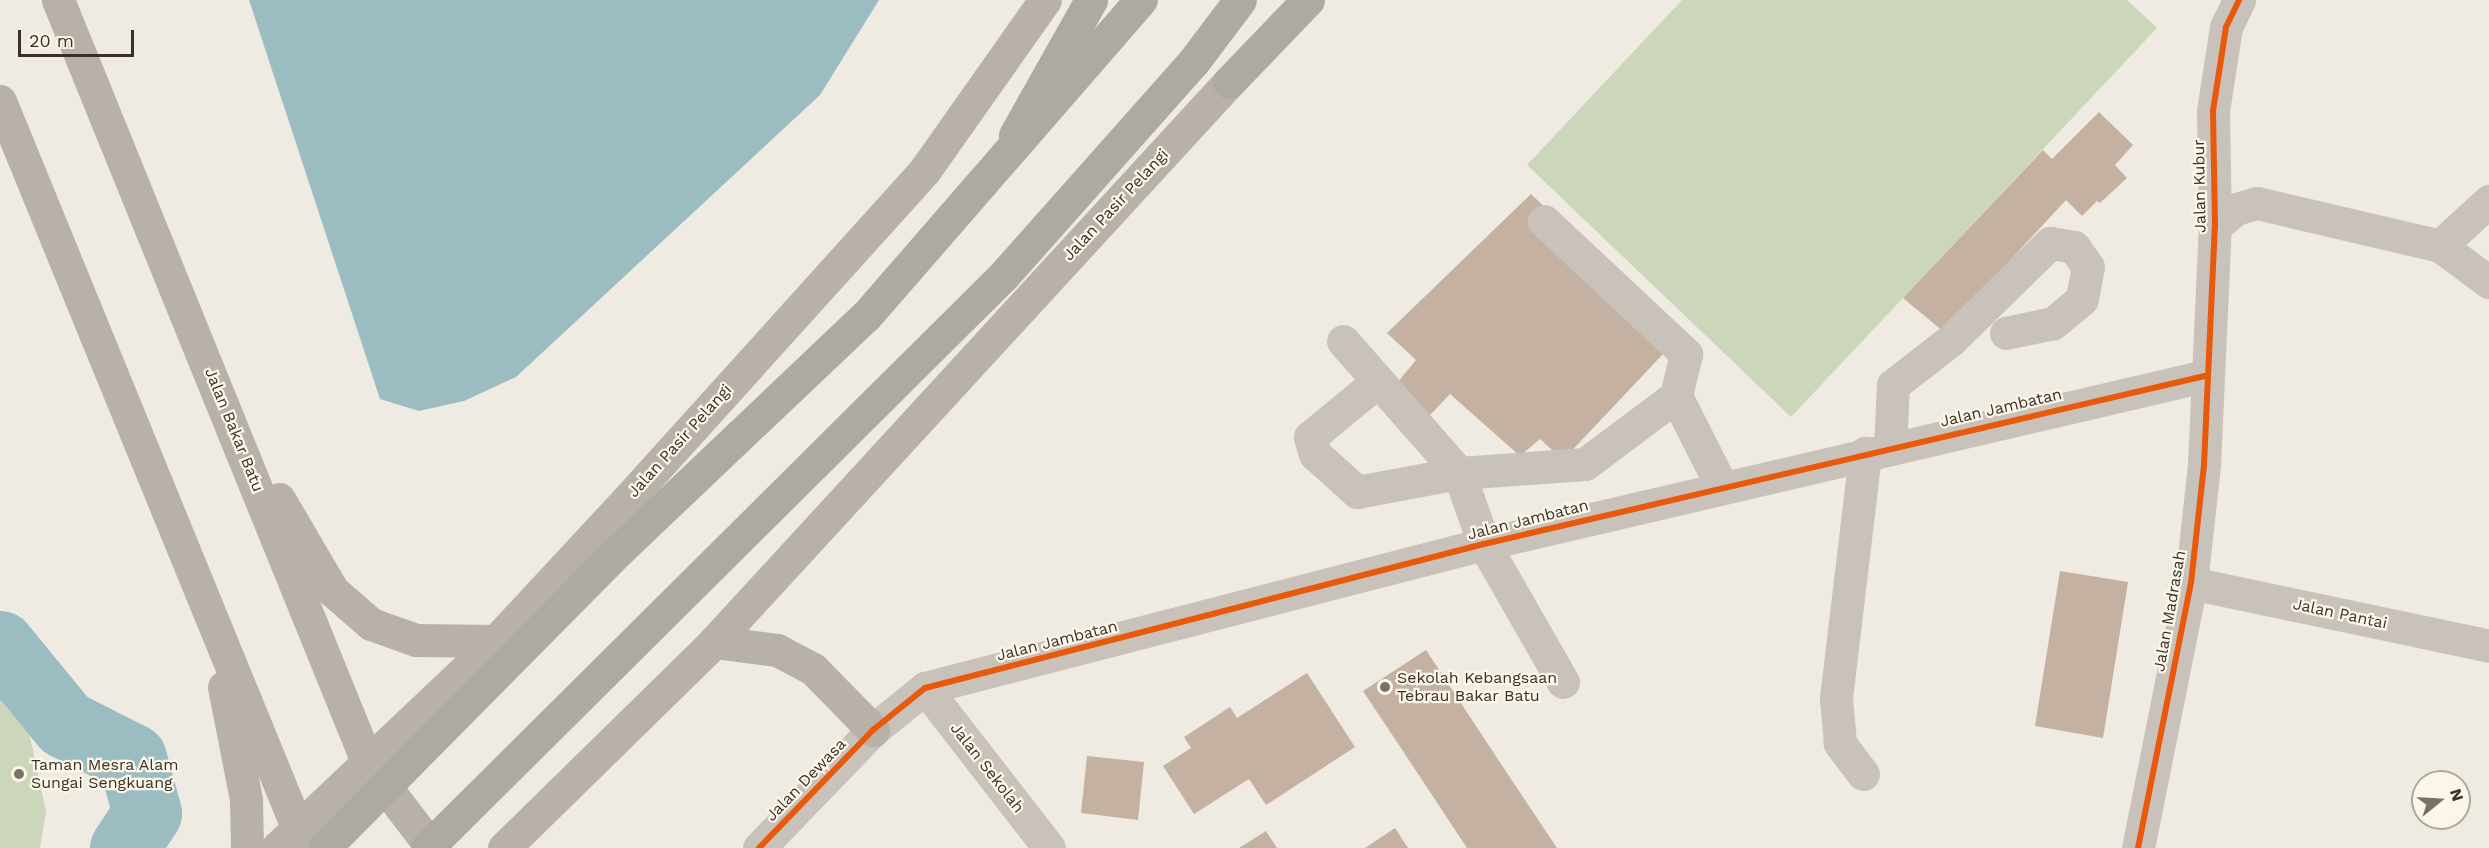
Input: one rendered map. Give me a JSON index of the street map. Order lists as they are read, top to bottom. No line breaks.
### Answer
{"streets":{"main road":["Jalan Pasir Pelangi","Jalan Bakar Batu"],"street":["Jalan Kubur","Jalan Jambatan","Jalan Madrasah","Jalan Pantai","Jalan Sekolah","Jalan Dewasa"]},"crossings":[["Jalan Kubur","Jalan Jambatan"],["Jalan Kubur","Jalan Madrasah"],["Jalan Pasir Pelangi","Jalan Bakar Batu"],["Jalan Jambatan","Jalan Madrasah"],["Jalan Jambatan","Jalan Sekolah"],["Jalan Jambatan","Jalan Dewasa"],["Jalan Madrasah","Jalan Pantai"]],"places":["Sekolah Kebangsaan Tebrau Bakar Batu","Taman Mesra Alam Sungai Sengkuang"],"scale_bar":"20 m","north":"right"}
